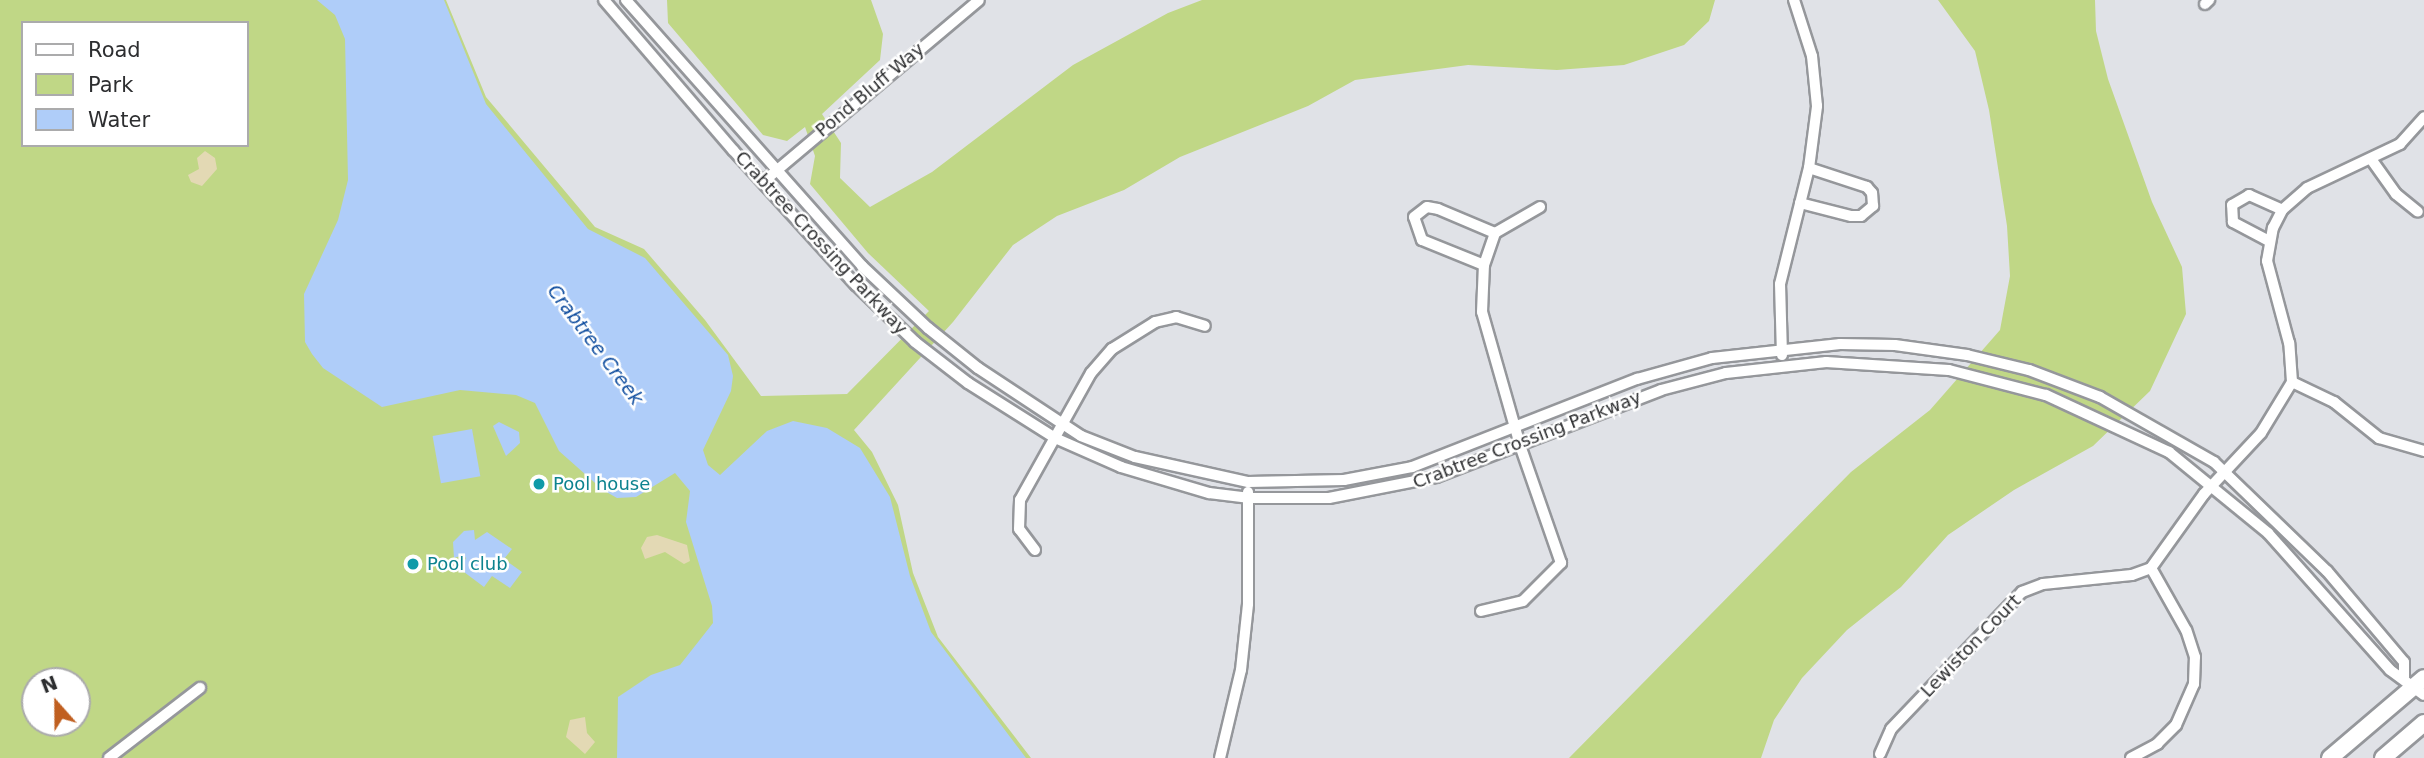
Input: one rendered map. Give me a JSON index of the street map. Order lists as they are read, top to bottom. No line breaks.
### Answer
{"streets":{"street":["Pond Bluff Way","Crabtree Crossing Parkway","Lewiston Court"]},"crossings":[["Pond Bluff Way","Crabtree Crossing Parkway"]],"water":["Crabtree Creek"],"places":["Pool house","Pool club"],"legend":["Road","Park","Water"],"north":"top"}
